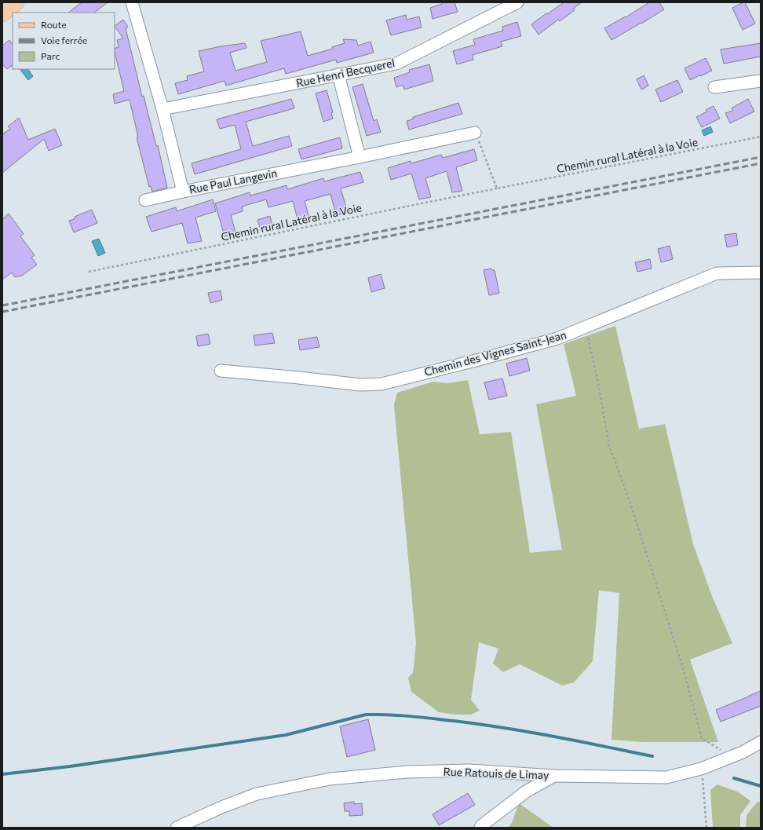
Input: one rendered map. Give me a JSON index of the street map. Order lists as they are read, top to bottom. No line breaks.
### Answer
{"streets":{"street":["Rue Henri Becquerel","Rue Paul Langevin","Chemin des Vignes Saint-Jean","Rue Ratouis de Limay"],"path":["Chemin rural Latéral à la Voie"]},"crossings":[["Rue Henri Becquerel","Rue Paul Langevin"]],"legend":["Route","Voie ferrée","Parc"]}
